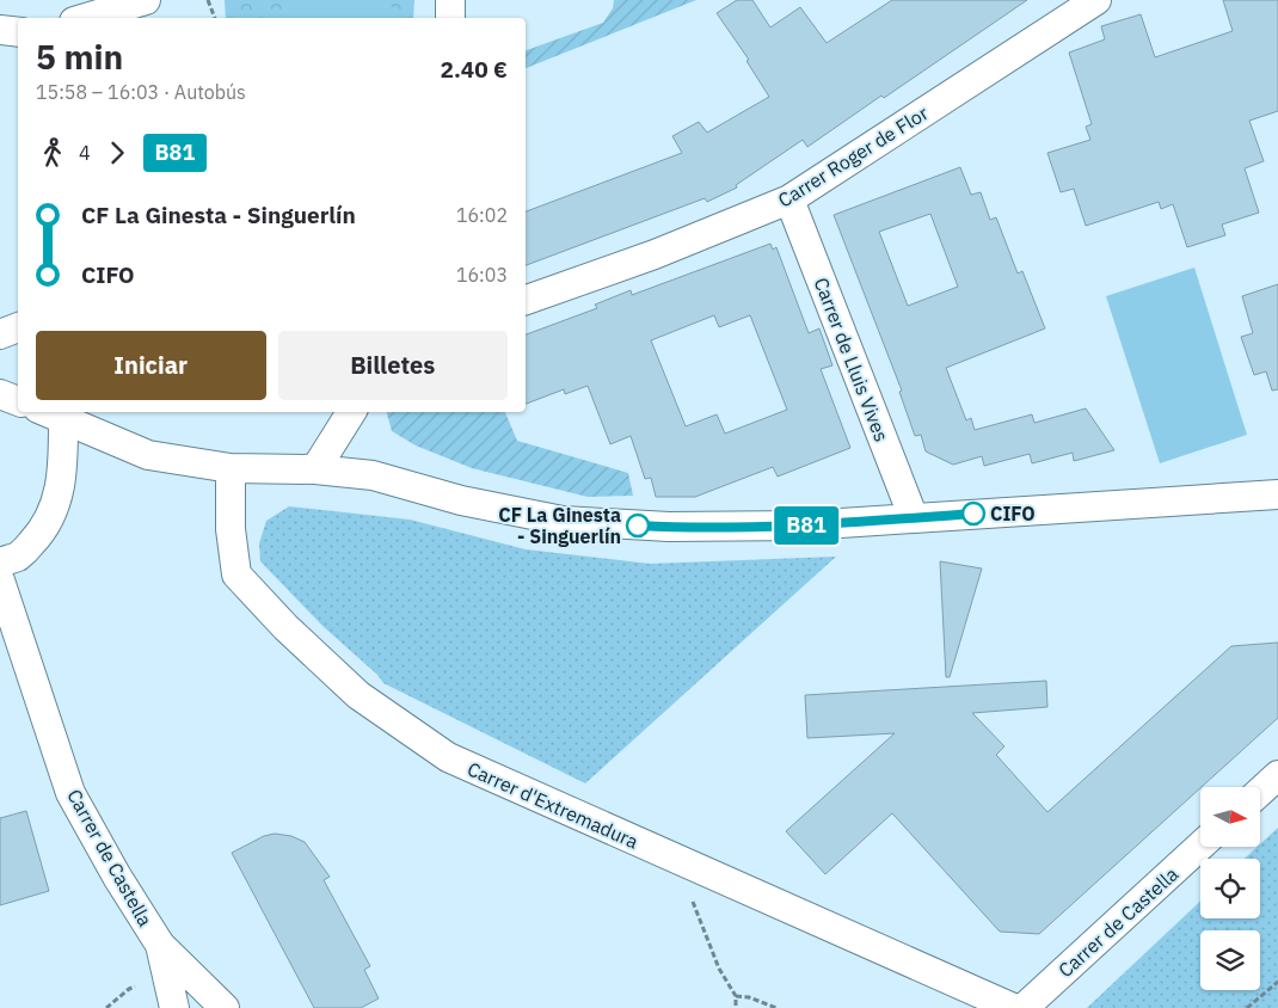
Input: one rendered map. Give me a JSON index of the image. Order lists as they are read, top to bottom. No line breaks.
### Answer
{"streets":{"street":["Carrer Roger de Flor","Carrer de Lluis Vives","Carrer d'Extremadura","Carrer de Castella"]},"crossings":[["Carrer Roger de Flor","Carrer de Lluis Vives"]],"places":["CIFO","CF La Ginesta - Singuerlín"],"lines":["bus line B81"],"north":"right","page":{"on_map":"B81","heading":["5 min","15:58 – 16:03 · Autobús","2.40 €"],"legs":["4","B81"],"list":[{"name":"CF La Ginesta - Singuerlín","value":"16:02"},{"name":"CIFO","value":"16:03"}],"buttons":["Iniciar","Billetes"]}}
